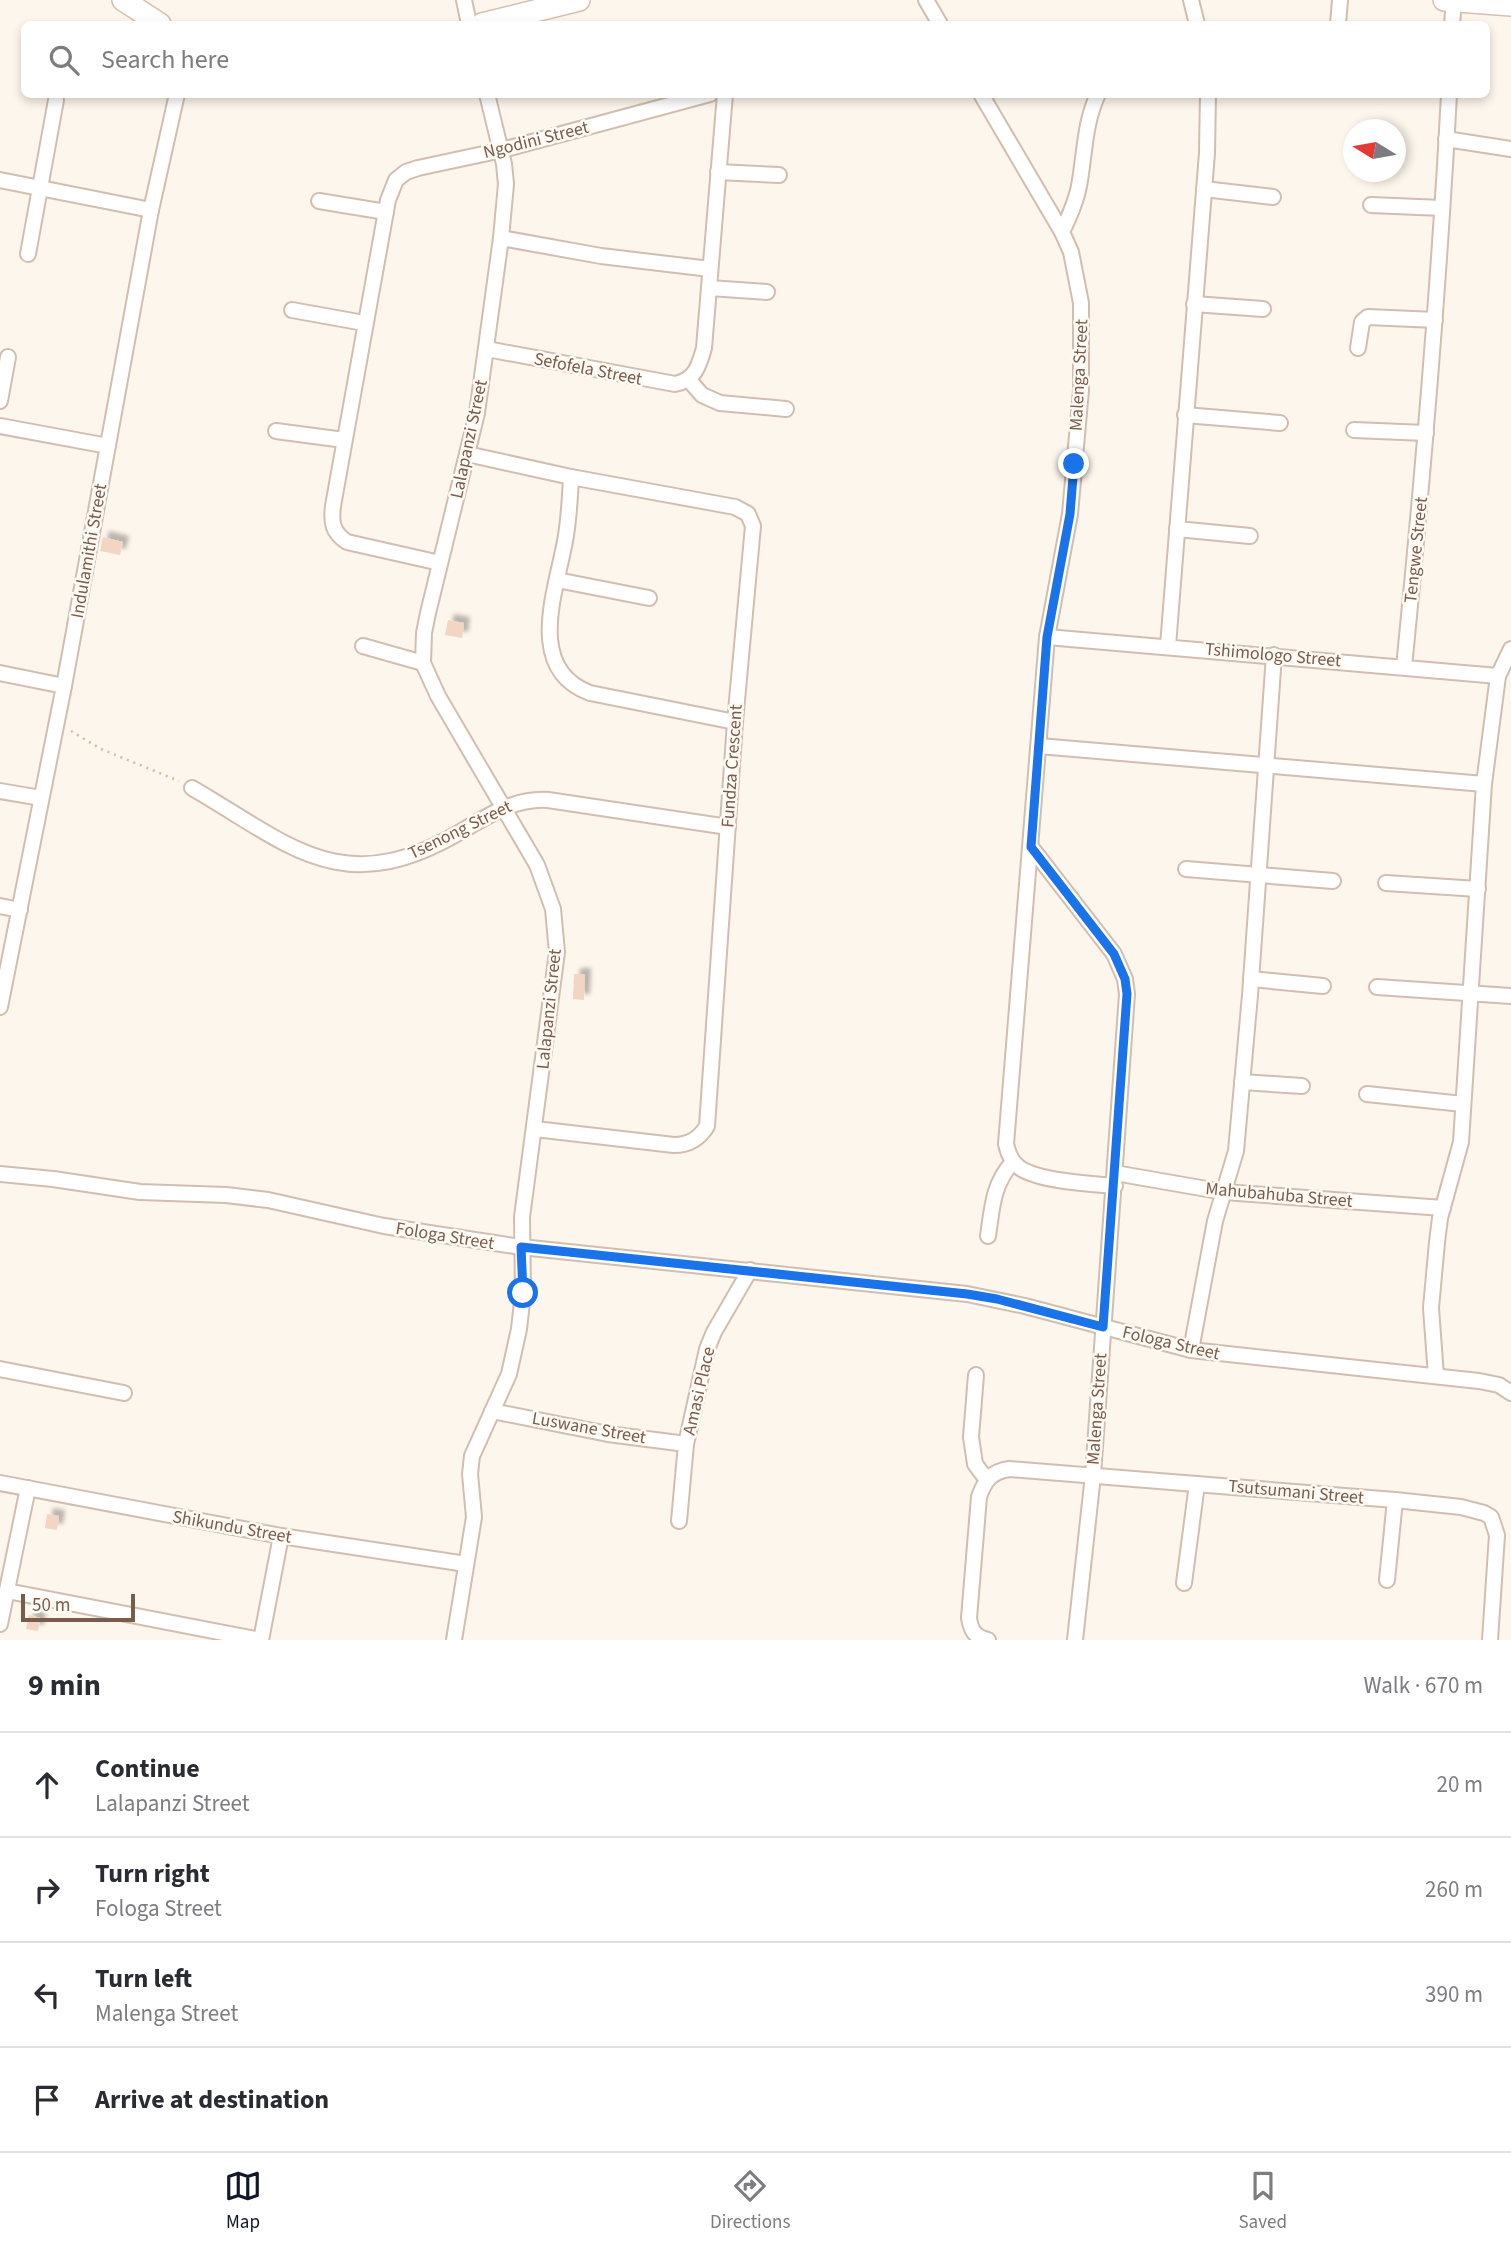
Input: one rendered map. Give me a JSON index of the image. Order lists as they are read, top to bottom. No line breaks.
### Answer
{"streets":{"street":["Ngodini Street","Sefofela Street","Malenga Street","Lalapanzi Street","Tengwe Street","Indulamithi Street","Tshimologo Street","Fundza Crescent","Tsenong Street","Mahubahuba Street","Fologa Street","Amasi Place","Luswane Street","Tsutsumani Street","Shikundu Street"]},"crossings":[["Ngodini Street","Lalapanzi Street"],["Sefofela Street","Lalapanzi Street"],["Malenga Street","Tshimologo Street"],["Malenga Street","Mahubahuba Street"],["Malenga Street","Fologa Street"],["Malenga Street","Tsutsumani Street"],["Lalapanzi Street","Fundza Crescent"],["Lalapanzi Street","Tsenong Street"],["Lalapanzi Street","Fologa Street"],["Lalapanzi Street","Luswane Street"],["Lalapanzi Street","Shikundu Street"],["Tengwe Street","Tshimologo Street"],["Fundza Crescent","Tsenong Street"],["Fologa Street","Amasi Place"],["Amasi Place","Luswane Street"]],"scale_bar":"50 m","north":"left","page":{"search":"Search here","scale":"50 m","heading":["9 min","Walk · 670 m"],"list":[["Continue","Lalapanzi Street","20 m"],["Turn right","Fologa Street","260 m"],["Turn left","Malenga Street","390 m"],"Arrive at destination"],"nav":["Map","Directions","Saved"]}}
